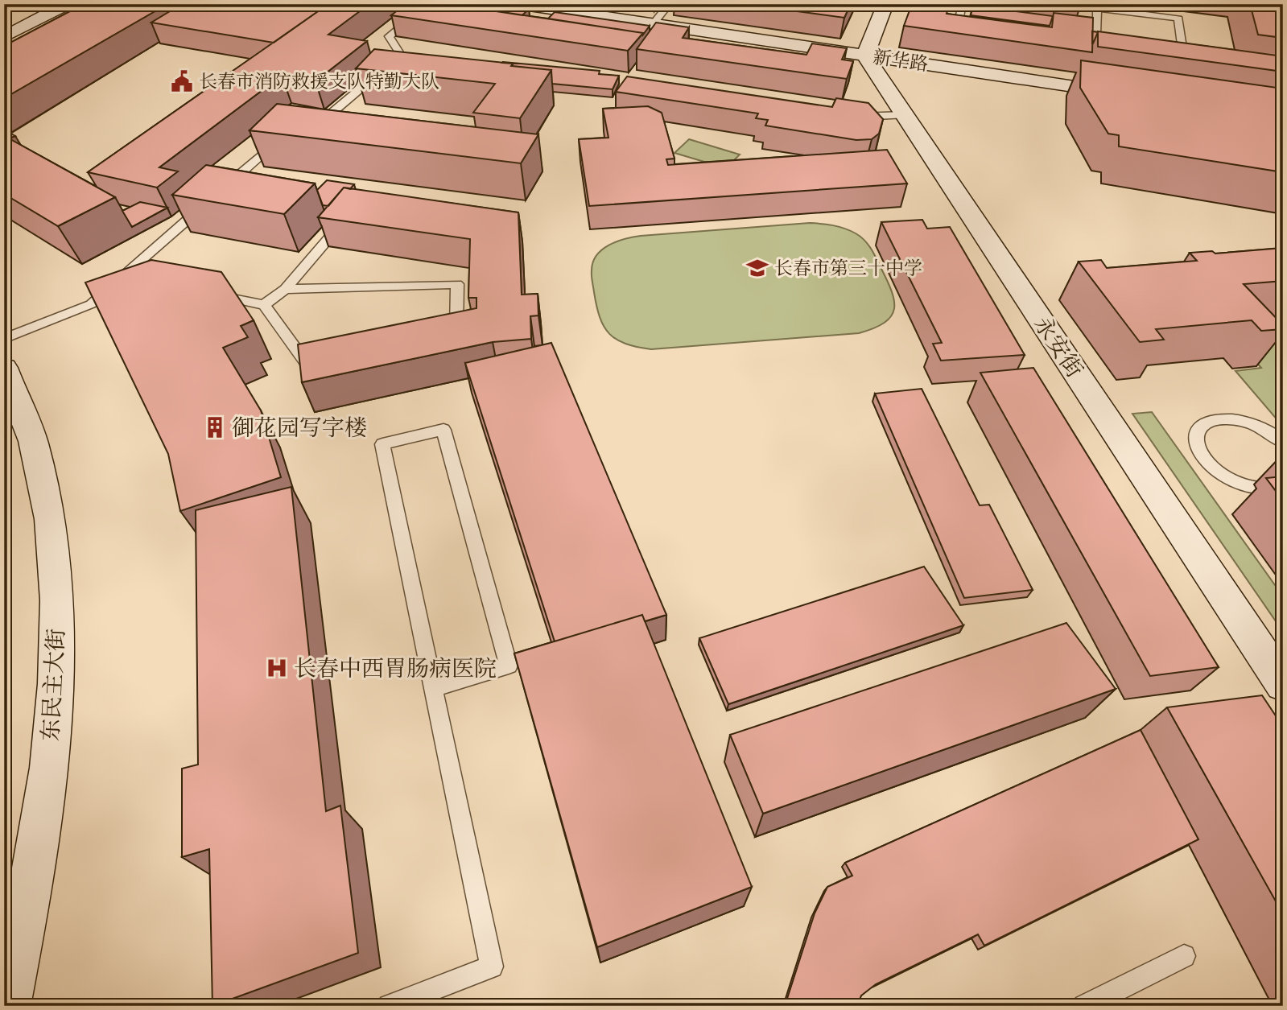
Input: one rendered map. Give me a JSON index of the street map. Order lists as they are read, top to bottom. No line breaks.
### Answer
{"streets":{"street":["新华路","永安街","东民主大街"]},"crossings":[["新华路","永安街"]],"places":{"public building":["长春市消防救援支队特勤大队"],"school or university":["长春市第三十中学"],"building":["御花园写字楼"],"hospital":["长春中西胃肠病医院"]}}
